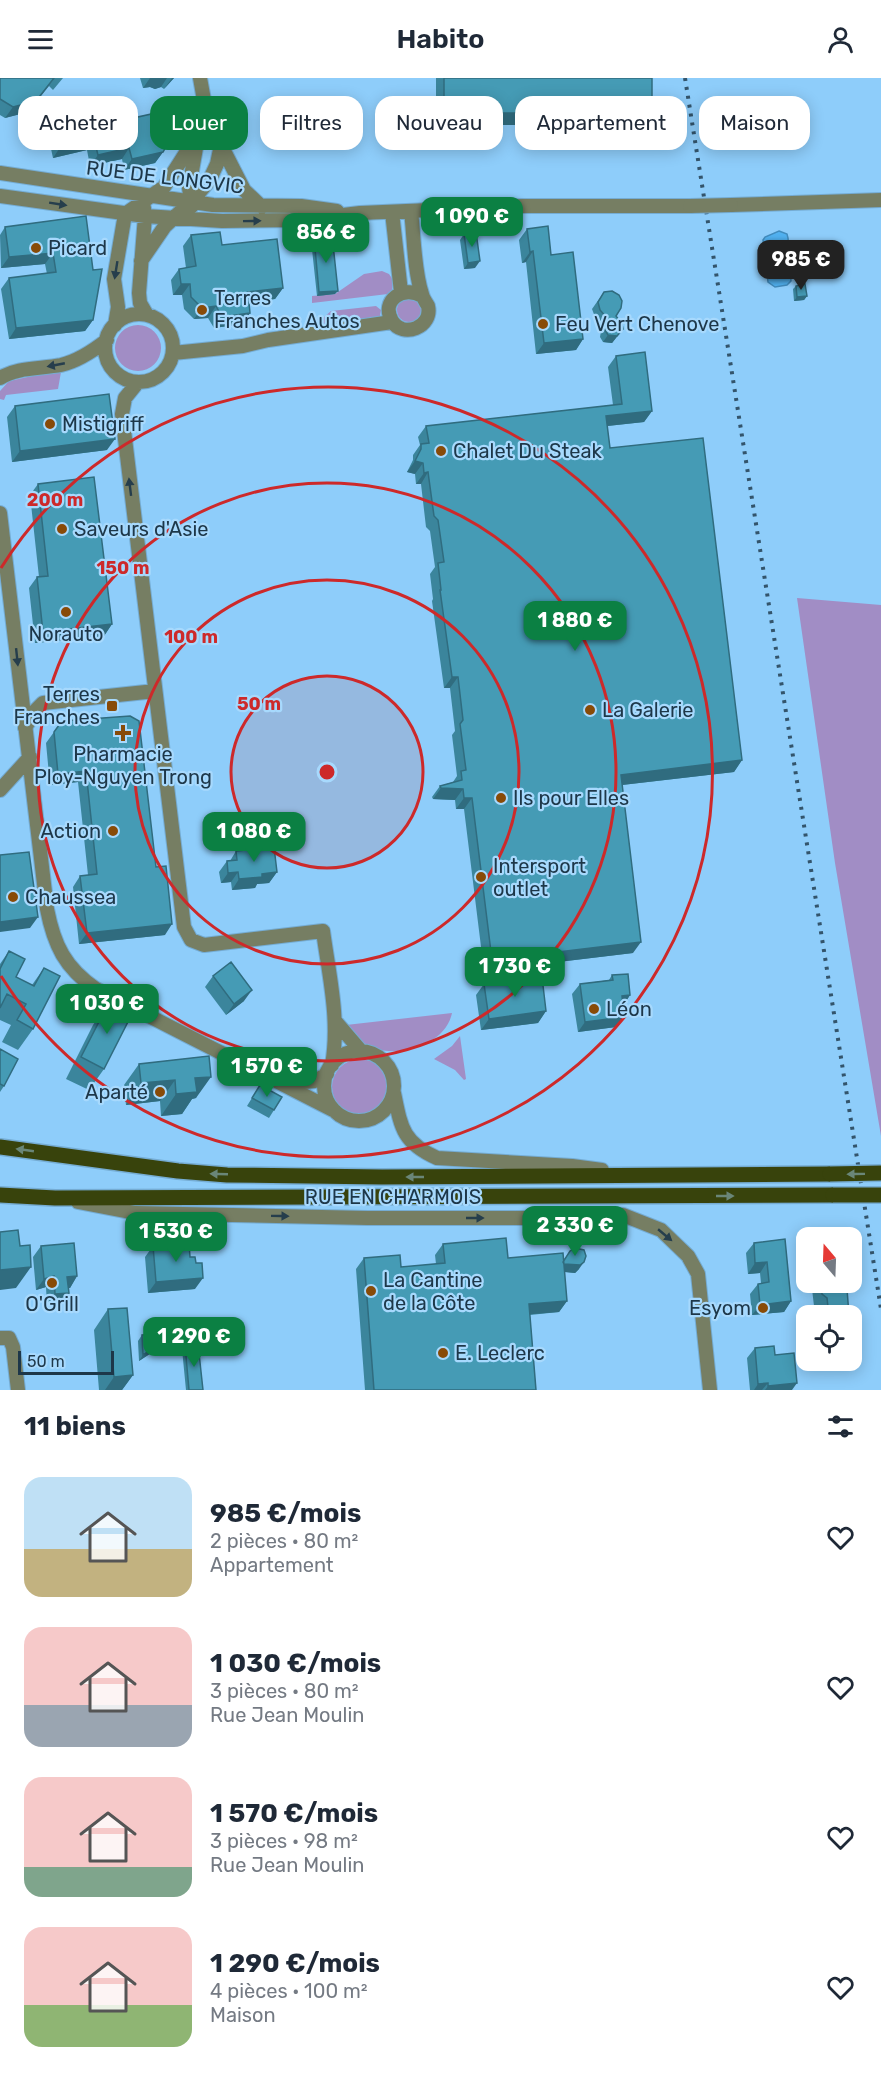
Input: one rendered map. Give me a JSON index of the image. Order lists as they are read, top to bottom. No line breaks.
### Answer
{"streets":{"street":["RUE DE LONGVIC","RUE EN CHARMOIS"]},"places":{"other":["Picard","Terres Franches Autos","Feu Vert Chenove","Mistigriff","Chalet Du Steak","Saveurs d'Asie","Norauto","La Galerie","Ils pour Elles","Action","Intersport outlet","Chaussea","Léon","Aparté","O'Grill","La Cantine de la Côte","Esyom","E. Leclerc"],"transit":["Terres Franches"],"health":["Pharmacie Ploy-Nguyen Trong"]},"scale_bar":"50 m","north":"top","page":{"header":"Habito","chip":["Acheter","Louer","Filtres","Nouveau","Appartement","Maison"],"price":["1 090 €","856 €","985 €","1 880 €","1 080 €","1 730 €","1 030 €","1 570 €","2 330 €","1 530 €","1 290 €"],"scale":"50 m","heading":"11 biens","list":[{"name":"985 €/mois","note":"2 pièces · 80 m² · Appartement"},{"name":"1 030 €/mois","note":"3 pièces · 80 m² · Rue Jean Moulin"},{"name":"1 570 €/mois","note":"3 pièces · 98 m² · Rue Jean Moulin"},{"name":"1 290 €/mois","note":"4 pièces · 100 m² · Maison"}]},"rings":["200 m","150 m","100 m","50 m"]}
